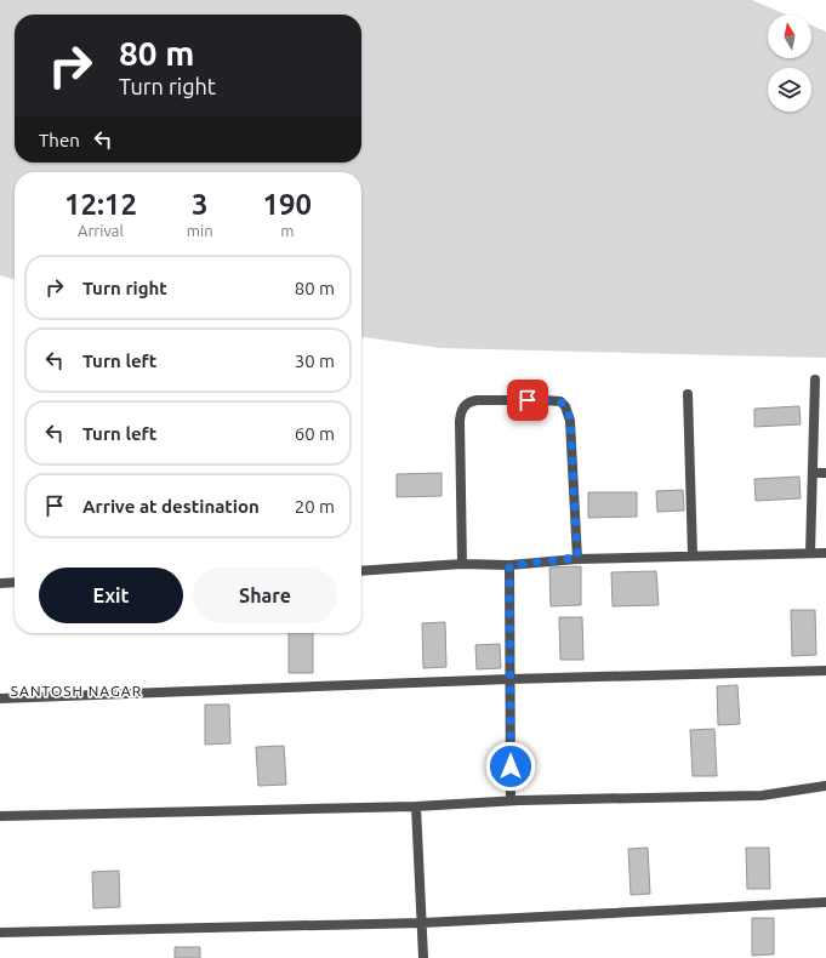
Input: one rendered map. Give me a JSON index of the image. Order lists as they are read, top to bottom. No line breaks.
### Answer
{"districts":["SANTOSH NAGAR"],"north":"top","page":{"turn":["80 m","Turn right"],"then":"Then","eta":["12:12","Arrival","3","min","190","m"],"list":[{"name":"Turn right","value":"80 m"},{"name":"Turn left","value":"30 m"},{"name":"Turn left","value":"60 m"},{"name":"Arrive at destination","value":"20 m"}],"buttons":["Exit","Share"]}}
